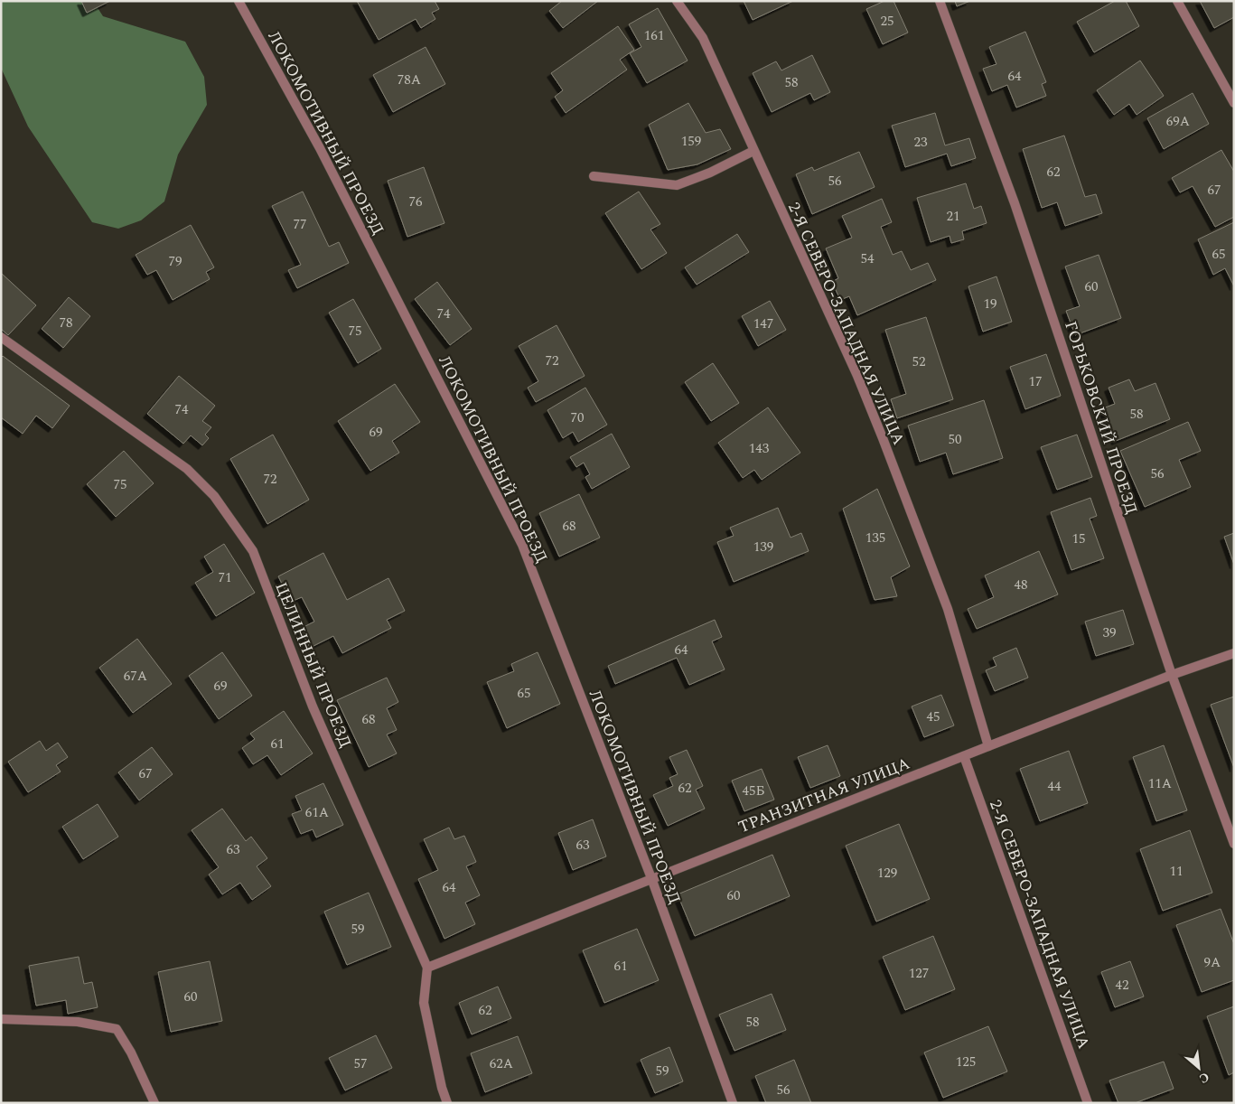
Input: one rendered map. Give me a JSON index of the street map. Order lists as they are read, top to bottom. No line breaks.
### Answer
{"streets":{"street":["ЛОКОМОТИВНЫЙ ПРОЕЗД","2-Я СЕВЕРО-ЗАПАДНАЯ УЛИЦА","ГОРЬКОВСКИЙ ПРОЕЗД","ЦЕЛИННЫЙ ПРОЕЗД","ТРАНЗИТНАЯ УЛИЦА"]},"crossings":[["ЛОКОМОТИВНЫЙ ПРОЕЗД","ТРАНЗИТНАЯ УЛИЦА"],["2-Я СЕВЕРО-ЗАПАДНАЯ УЛИЦА","ТРАНЗИТНАЯ УЛИЦА"],["ГОРЬКОВСКИЙ ПРОЕЗД","ТРАНЗИТНАЯ УЛИЦА"],["ЦЕЛИННЫЙ ПРОЕЗД","ТРАНЗИТНАЯ УЛИЦА"]],"house_numbers":["25","161","64","78А","58","69А","159","23","62","56","67","76","21","77","65","54","79","60","19","74","78","147","75","72","52","17","74","58","70","69","50","143","56","72","75","68","135","15","139","71","48","39","64","67А","69","65","45","68","61","67","11А","44","62","45Б","61А","63","63","11","129","64","60","59","9А","61","127","42","60","62","58","125","57","62А","59","56"],"north":"bottom right"}
